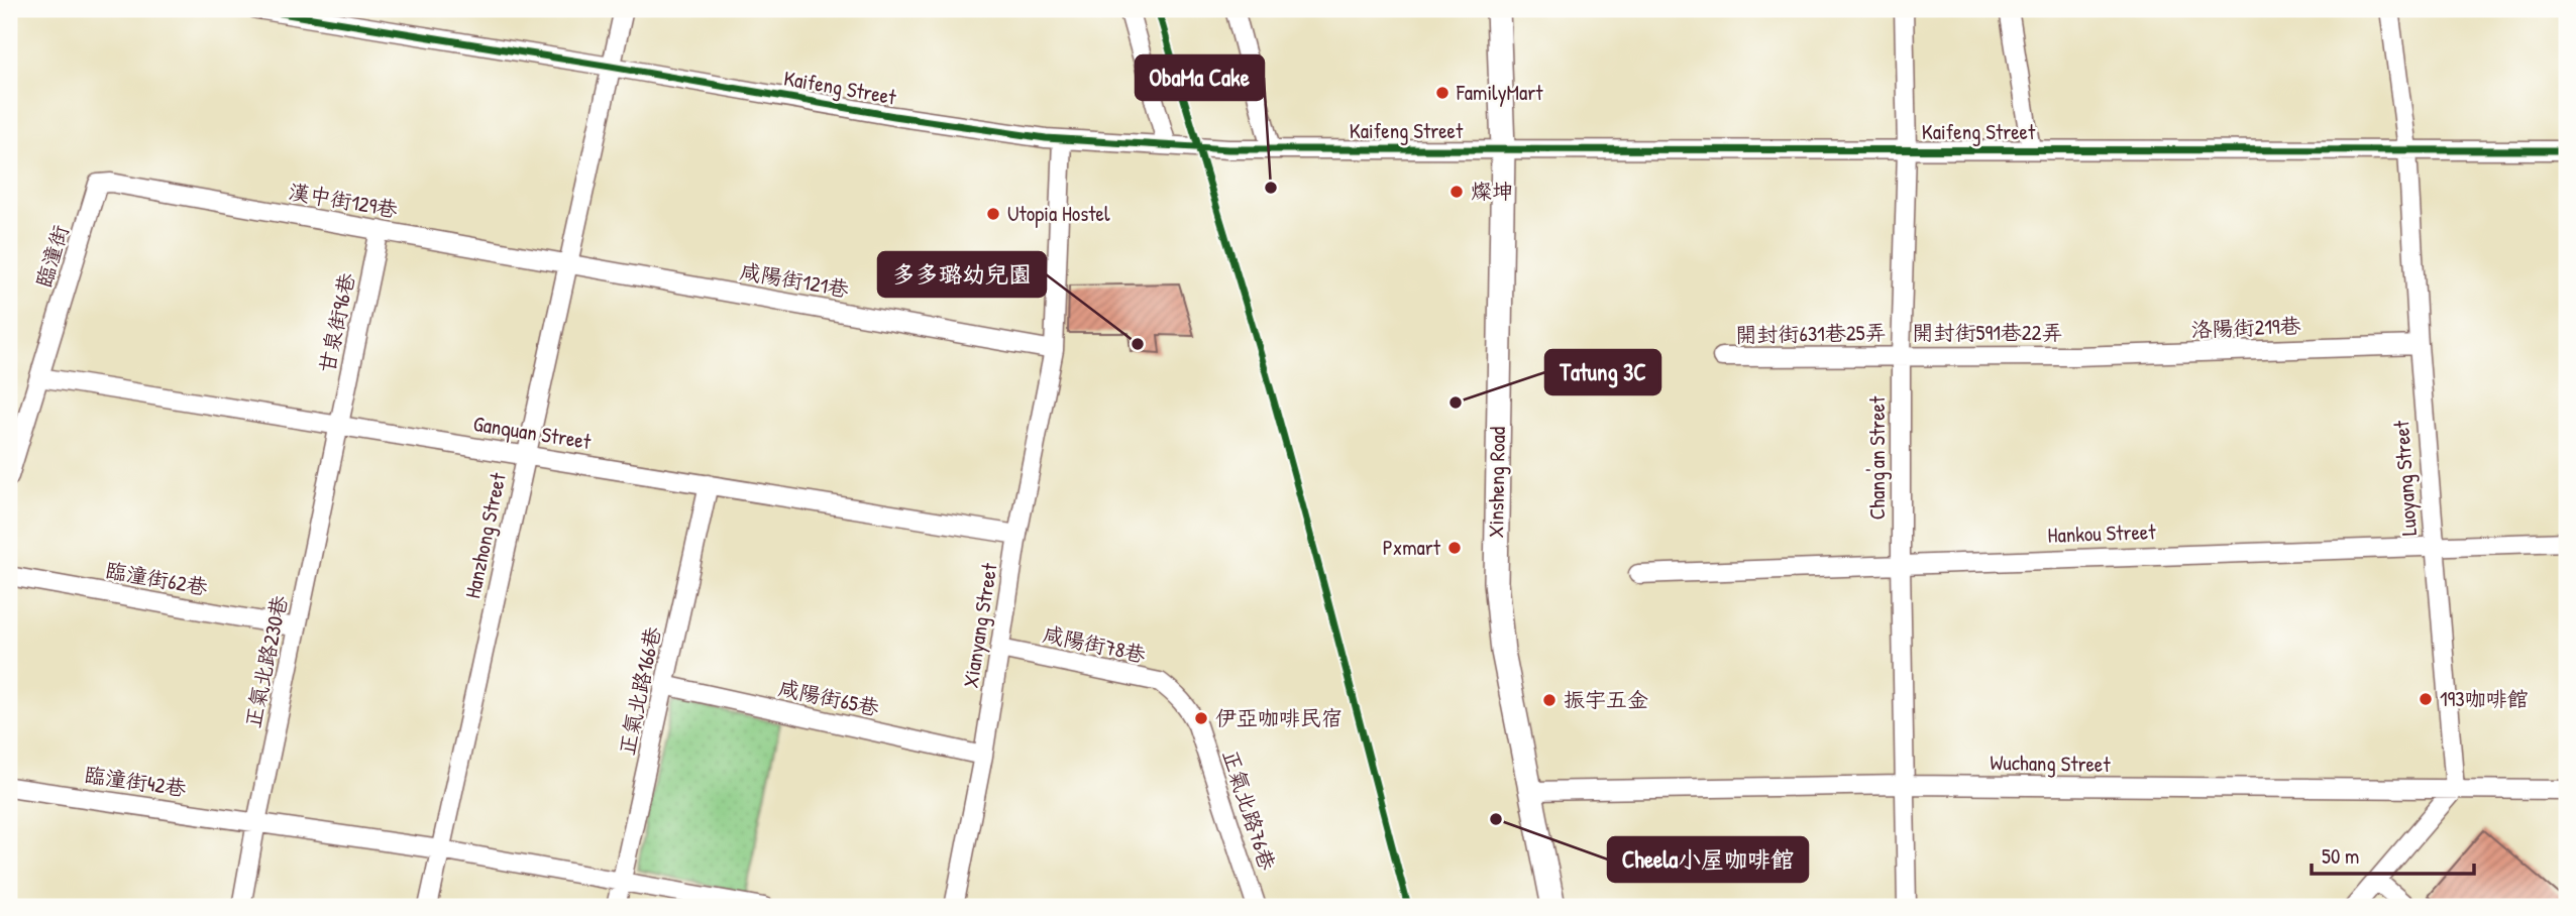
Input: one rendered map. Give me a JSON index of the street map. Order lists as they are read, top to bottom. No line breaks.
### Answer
{"streets":{"street":["Kaifeng Street","漢中街129巷","臨潼街","咸陽街121巷","甘泉街96巷","洛陽街219巷","開封街591巷22弄","開封街631巷25弄","Ganquan Street","Chang'an Street","Luoyang Street","Xinsheng Road","Hankou Street","Hanzhong Street","臨潼街62巷","Xianyang Street","咸陽街78巷","正氣北路230巷","正氣北路166巷","咸陽街65巷","Wuchang Street","臨潼街42巷","正氣北路76巷"]},"crossings":[["Kaifeng Street","Chang'an Street"],["Kaifeng Street","Luoyang Street"],["Kaifeng Street","Xinsheng Road"],["Kaifeng Street","Hanzhong Street"],["Kaifeng Street","Xianyang Street"],["漢中街129巷","臨潼街"],["漢中街129巷","咸陽街121巷"],["漢中街129巷","甘泉街96巷"],["漢中街129巷","Hanzhong Street"],["臨潼街","Ganquan Street"],["咸陽街121巷","Hanzhong Street"],["咸陽街121巷","Xianyang Street"],["甘泉街96巷","Ganquan Street"],["甘泉街96巷","正氣北路230巷"],["洛陽街219巷","開封街591巷22弄"],["洛陽街219巷","Luoyang Street"],["開封街591巷22弄","開封街631巷25弄"],["開封街591巷22弄","Chang'an Street"],["開封街631巷25弄","Chang'an Street"],["Ganquan Street","Hanzhong Street"],["Ganquan Street","Xianyang Street"],["Ganquan Street","正氣北路230巷"],["Ganquan Street","正氣北路166巷"],["Chang'an Street","Hankou Street"],["Chang'an Street","Wuchang Street"],["Luoyang Street","Hankou Street"],["Luoyang Street","Wuchang Street"],["Xinsheng Road","Wuchang Street"],["Hanzhong Street","臨潼街42巷"],["臨潼街62巷","正氣北路230巷"],["Xianyang Street","咸陽街78巷"],["Xianyang Street","咸陽街65巷"],["咸陽街78巷","正氣北路76巷"],["正氣北路230巷","臨潼街42巷"],["正氣北路166巷","咸陽街65巷"],["正氣北路166巷","臨潼街42巷"]],"places":["FamilyMart","ObaMa Cake","燦坤","Utopia Hostel","多多璐幼兒園","Tatung 3C","Pxmart","193咖啡館","振宇五金","伊亞咖啡民宿","Cheela小屋咖啡館"],"scale_bar":"50 m"}
